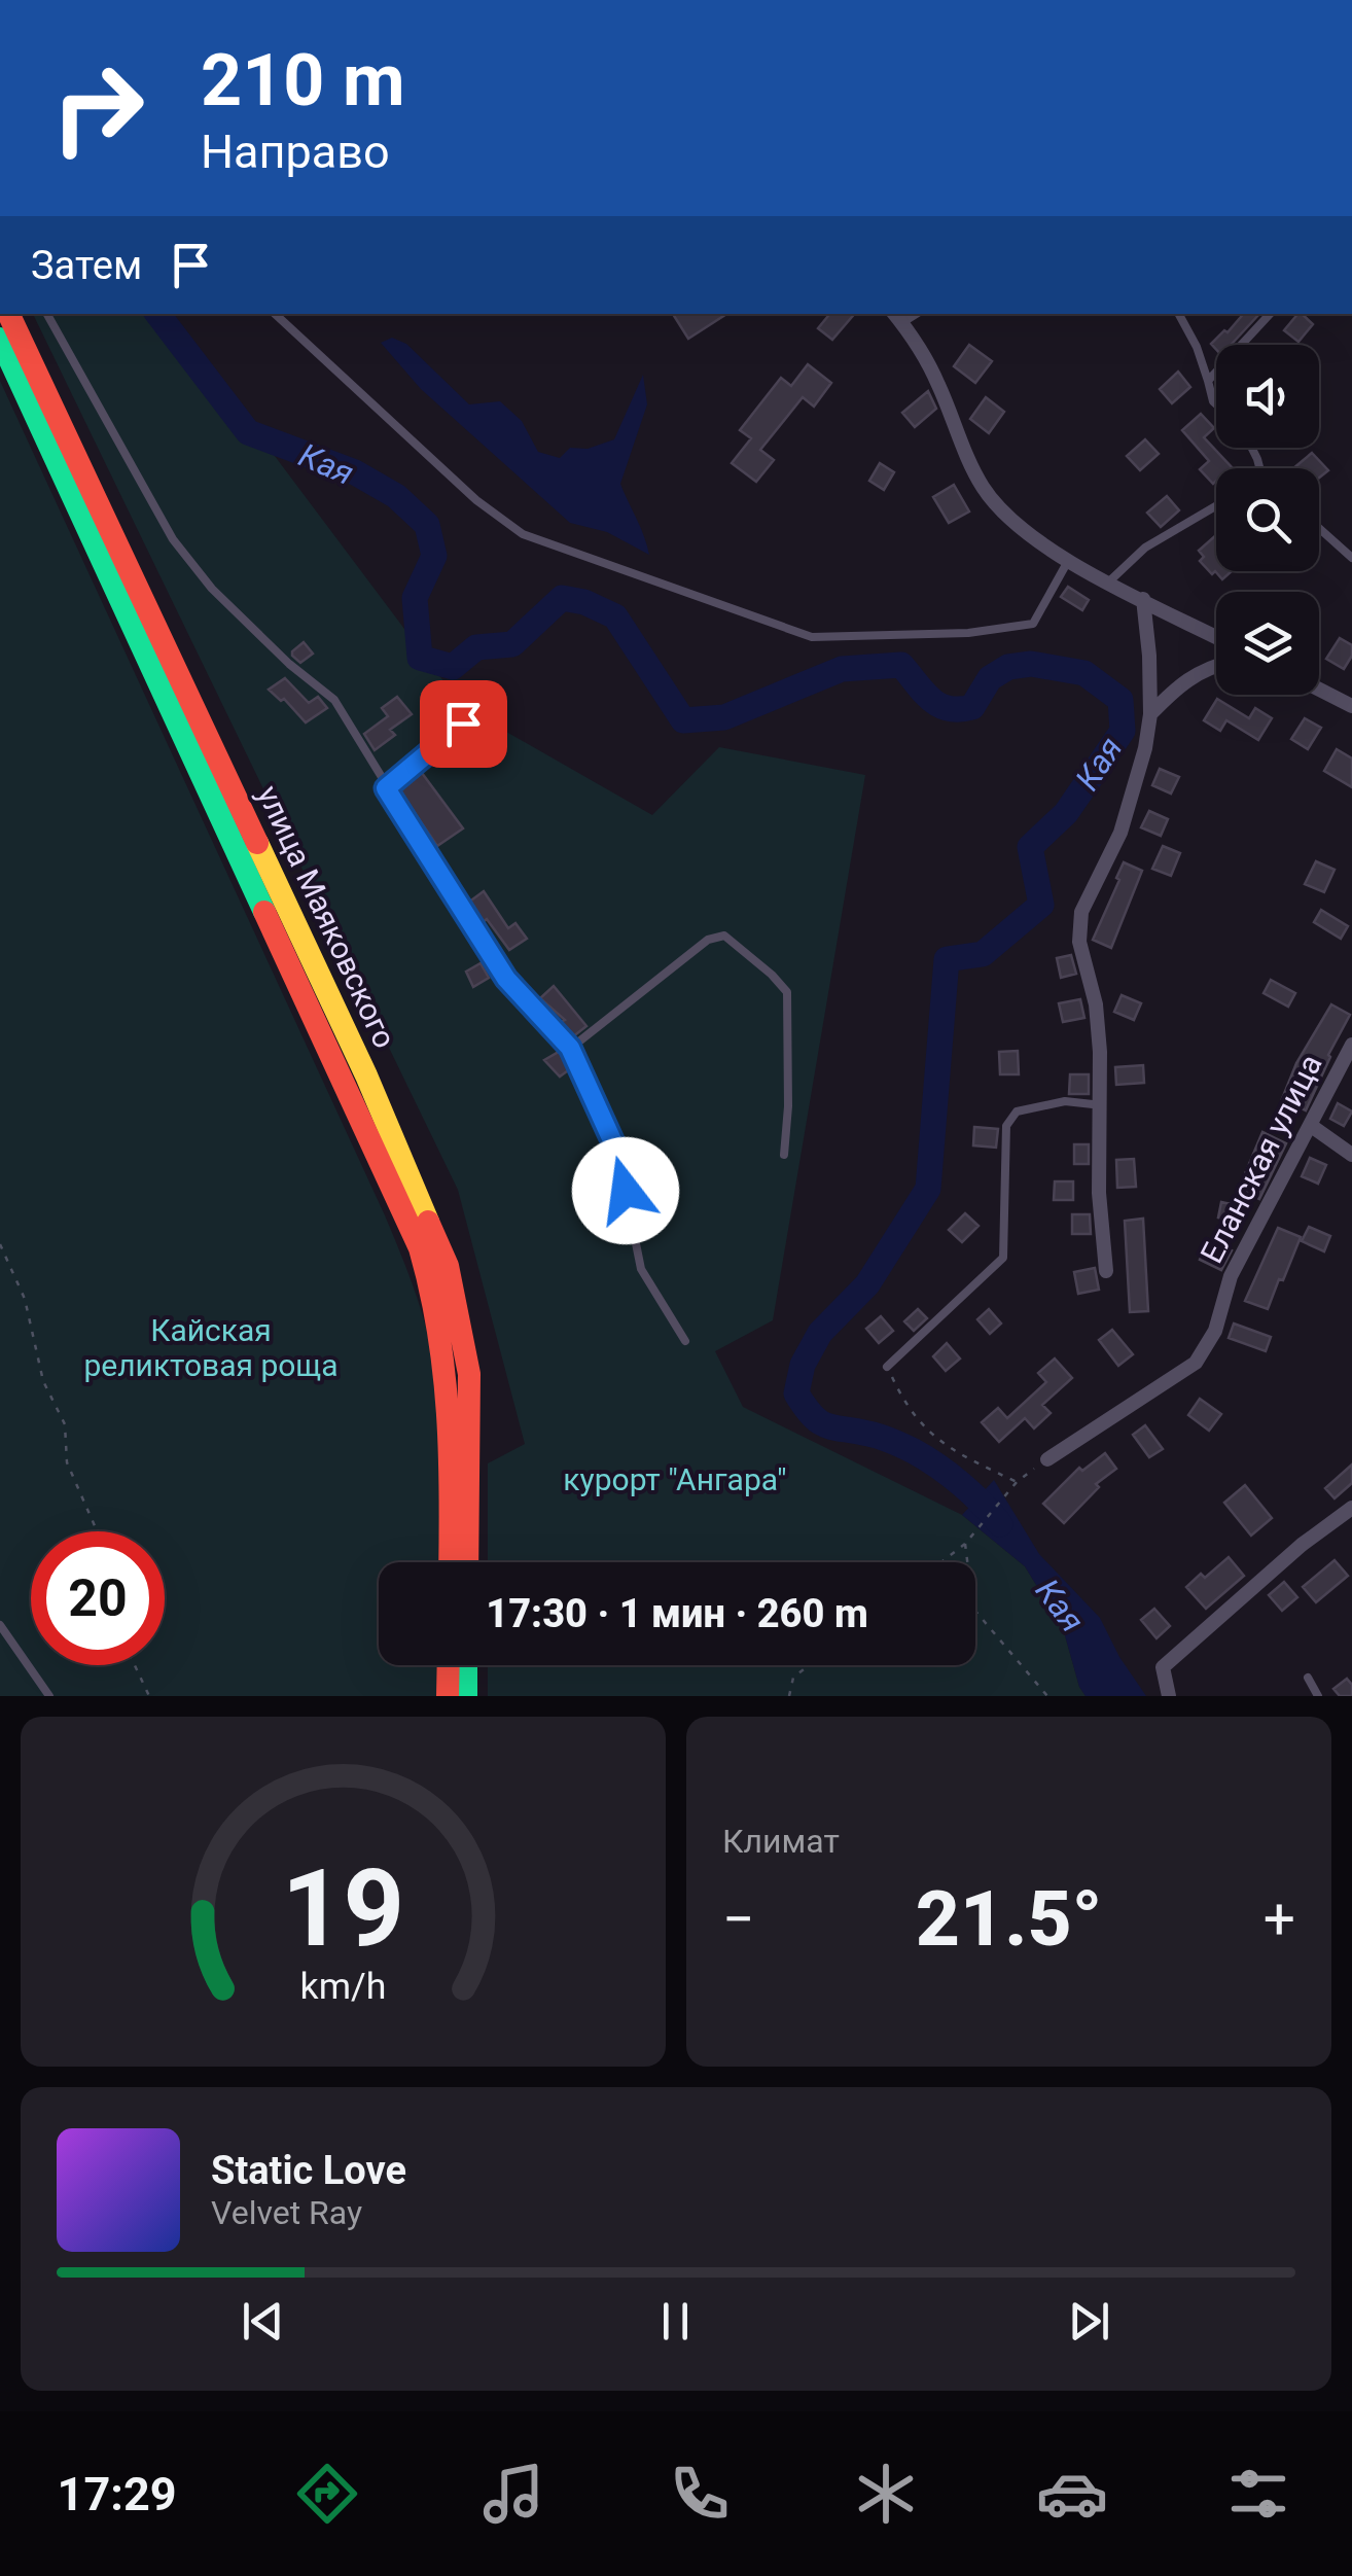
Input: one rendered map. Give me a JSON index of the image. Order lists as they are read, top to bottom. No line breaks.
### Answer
{"streets":{"main road":["улица Маяковского"],"street":["Еланская улица"]},"water":["Кая"],"parks":["Кайская реликтовая роща","курорт \"Ангара\""],"page":{"turn":["210 m","Направо"],"then":"Затем","limit":"20","trip":"17:30 · 1 мин · 260 m","tile":"Климат","heat":["−","21.5°","+"],"song":["Static Love","Velvet Ray"],"tabs":"17:29","gauge":["19","km/h"]}}
